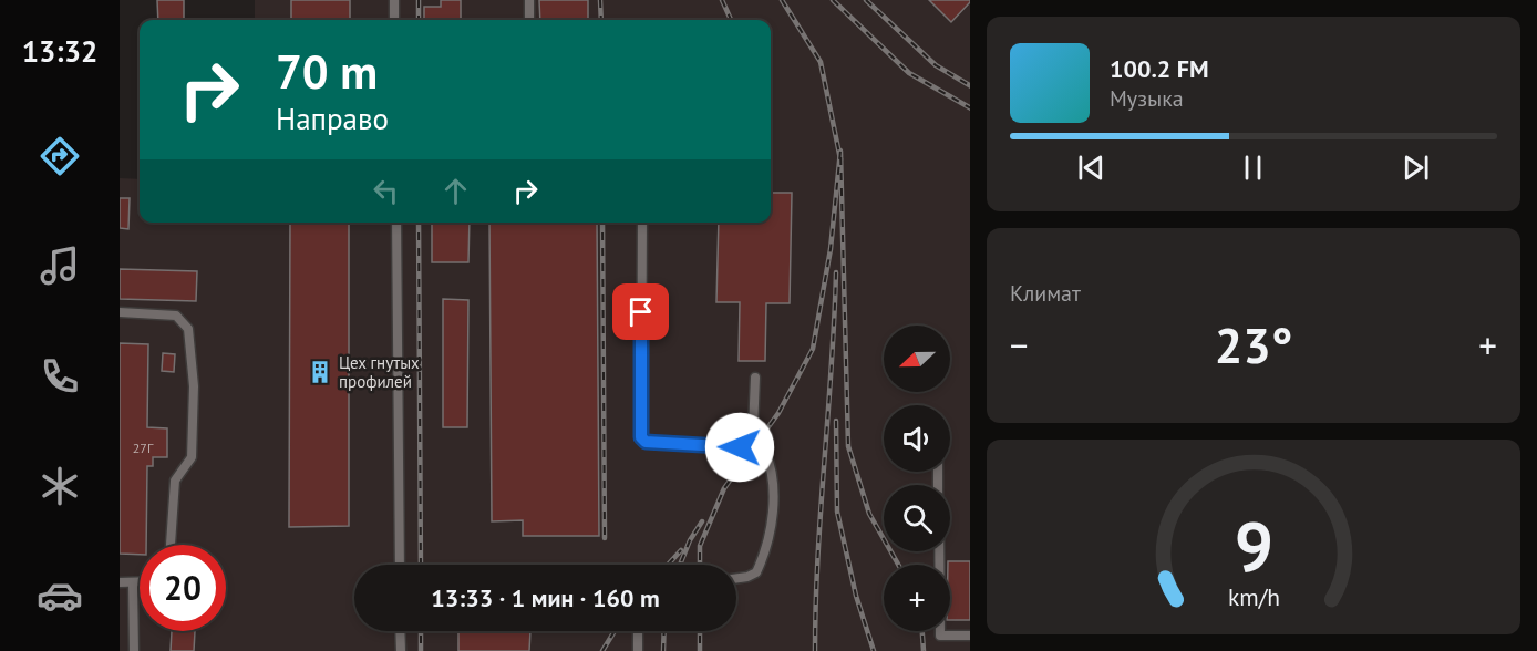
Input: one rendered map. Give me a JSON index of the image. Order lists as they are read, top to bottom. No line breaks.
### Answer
{"places":{"building":["Цех гнутых профилей"]},"house_numbers":["27Г"],"north":"left","page":{"tabs":"13:32","turn":["70 m","Направо"],"song":["100.2 FM","Музыка"],"tile":"Климат","heat":["−","23°","+"],"map_buttons":"+","limit":"20","trip":"13:33 · 1 мин · 160 m","gauge":["9","km/h"]}}
